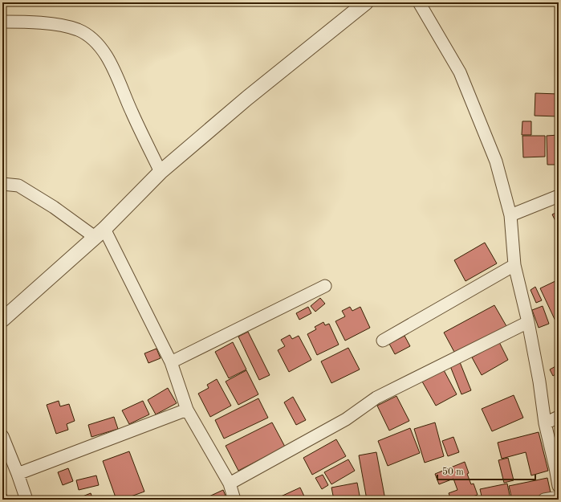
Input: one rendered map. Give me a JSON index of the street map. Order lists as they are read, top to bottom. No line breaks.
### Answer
{"scale_bar":"50 m"}
